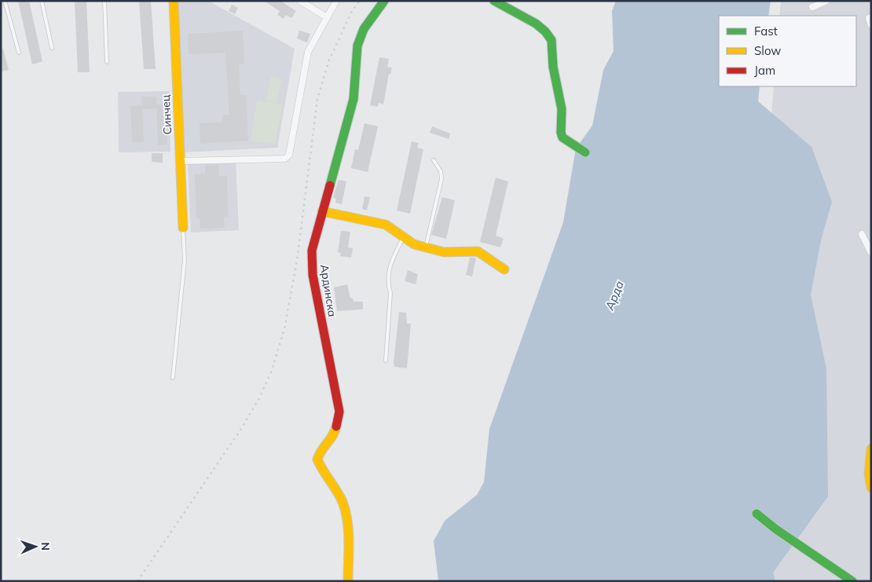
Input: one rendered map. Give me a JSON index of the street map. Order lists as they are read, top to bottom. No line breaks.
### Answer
{"streets":{"street":["Синчец","Ардинска"]},"water":["Арда"],"legend":["Fast","Slow","Jam"],"north":"right"}
